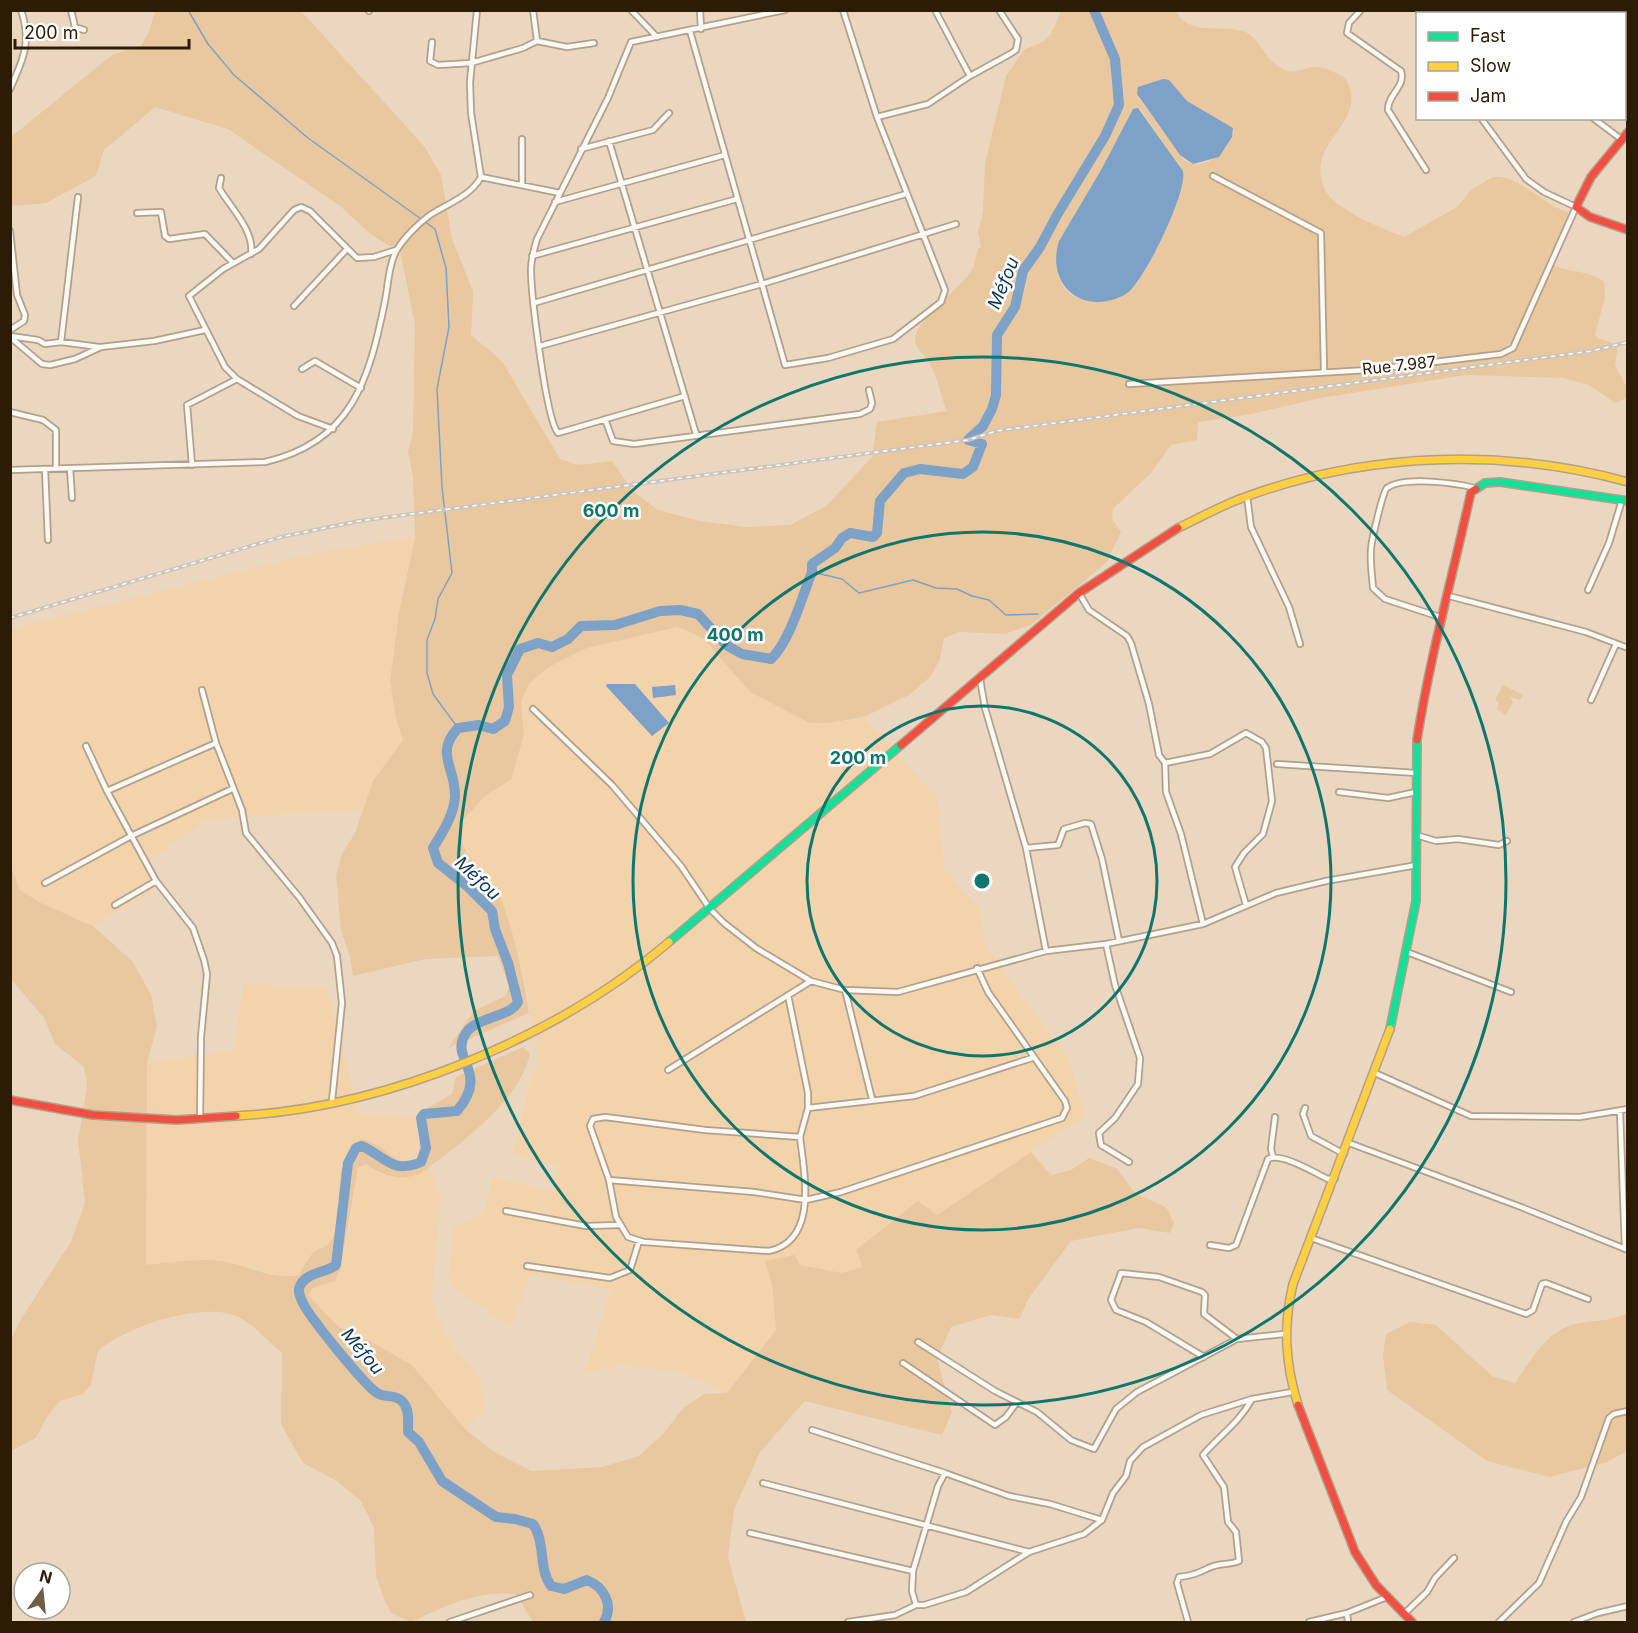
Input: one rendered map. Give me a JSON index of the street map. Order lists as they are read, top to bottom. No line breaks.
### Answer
{"streets":{"street":["Rue 7.987"]},"water":["Méfou"],"legend":["Fast","Slow","Jam"],"scale_bar":"200 m","north":"top","rings":["600 m","400 m","200 m"]}
